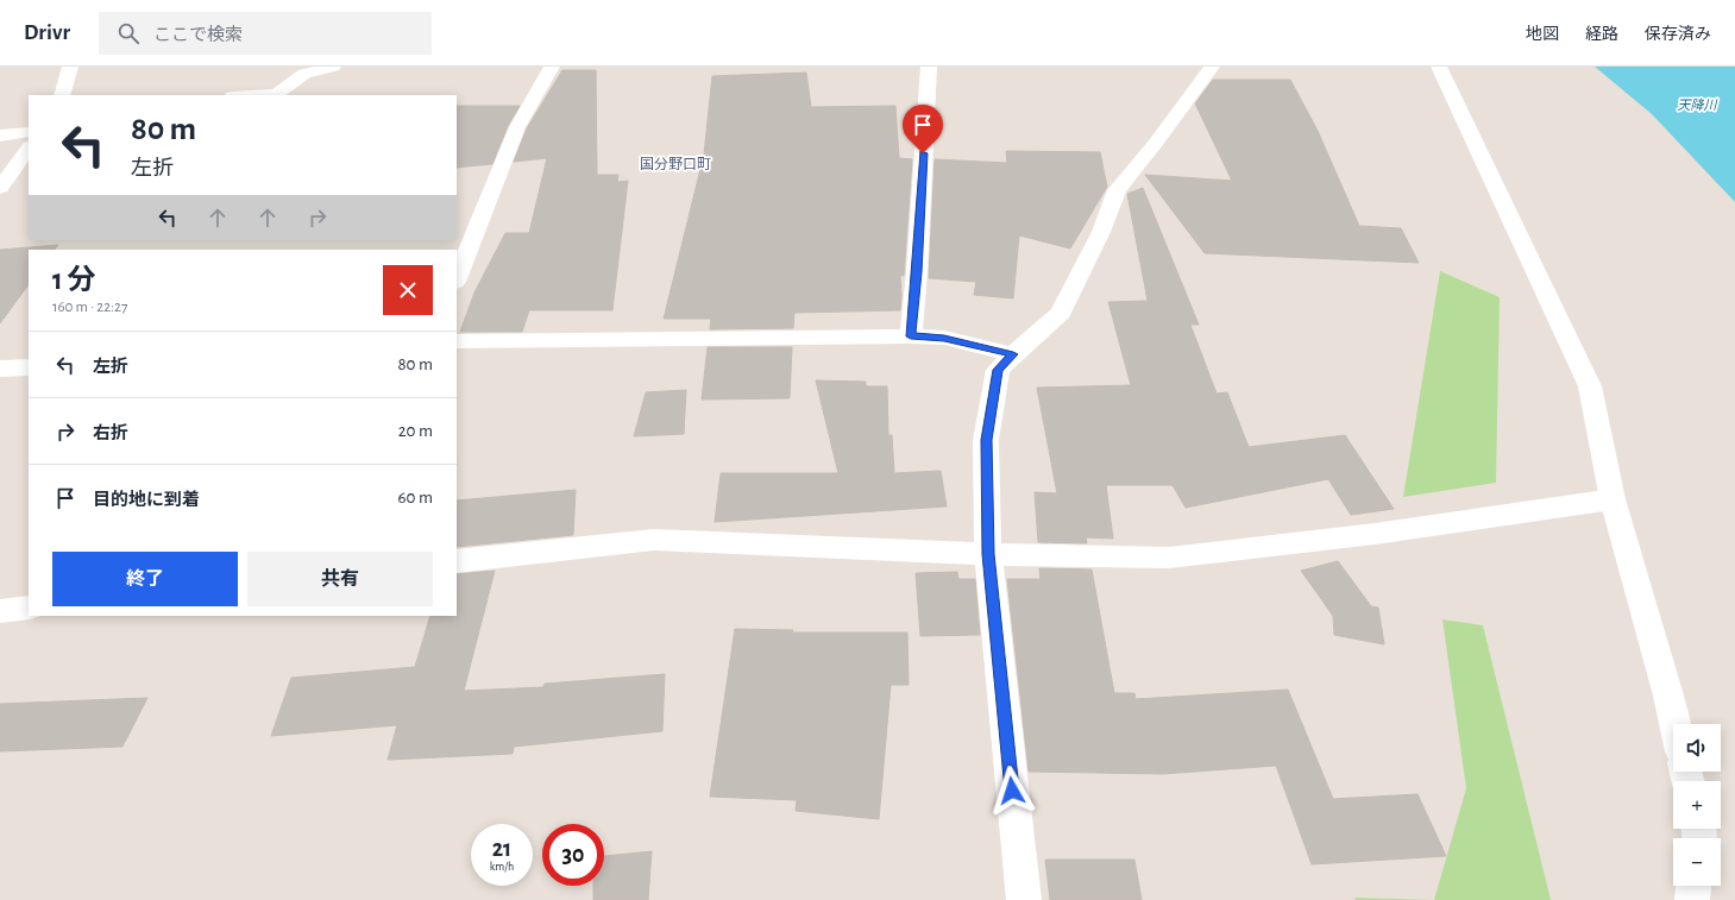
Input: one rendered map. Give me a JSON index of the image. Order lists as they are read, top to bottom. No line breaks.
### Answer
{"districts":["国分野口町"],"water":["天降川"],"page":{"header":"Drivr","search":"ここで検索","nav":["地図","経路","保存済み"],"turn":["80 m","左折"],"heading":["1 分","160 m · 22:27"],"list":[{"name":"左折","value":"80 m"},{"name":"右折","value":"20 m"},{"name":"目的地に到着","value":"60 m"}],"buttons":["終了","共有"],"map_buttons":["+","−"],"speed":"21 km/h","limit":"30"}}
